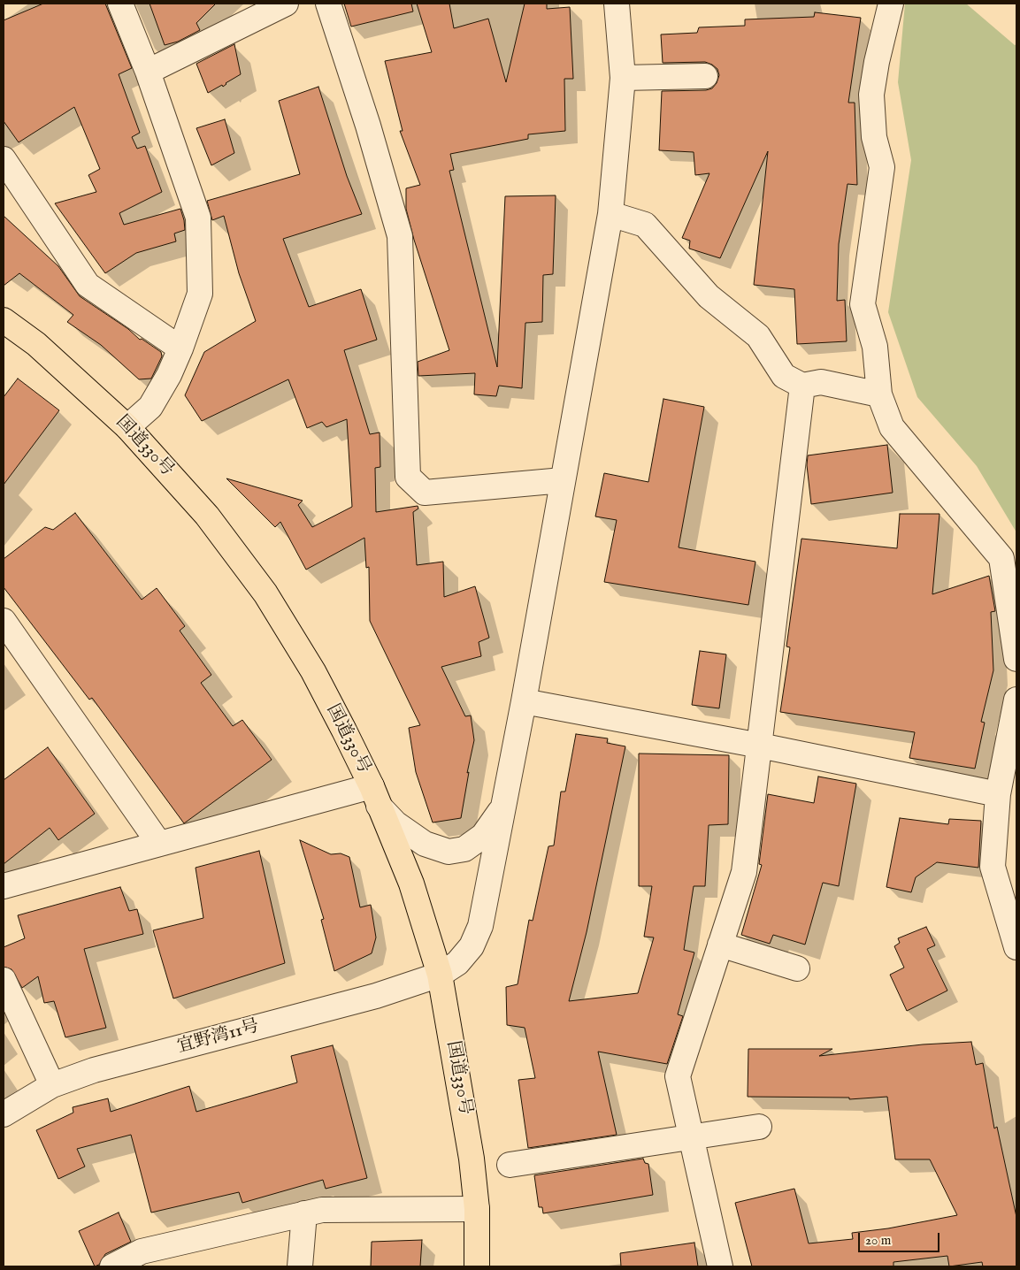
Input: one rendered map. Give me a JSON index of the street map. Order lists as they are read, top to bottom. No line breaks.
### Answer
{"streets":{"highway":["国道330号"],"street":["宜野湾11号"]},"crossings":[["国道330号","宜野湾11号"]],"scale_bar":"20 m"}
